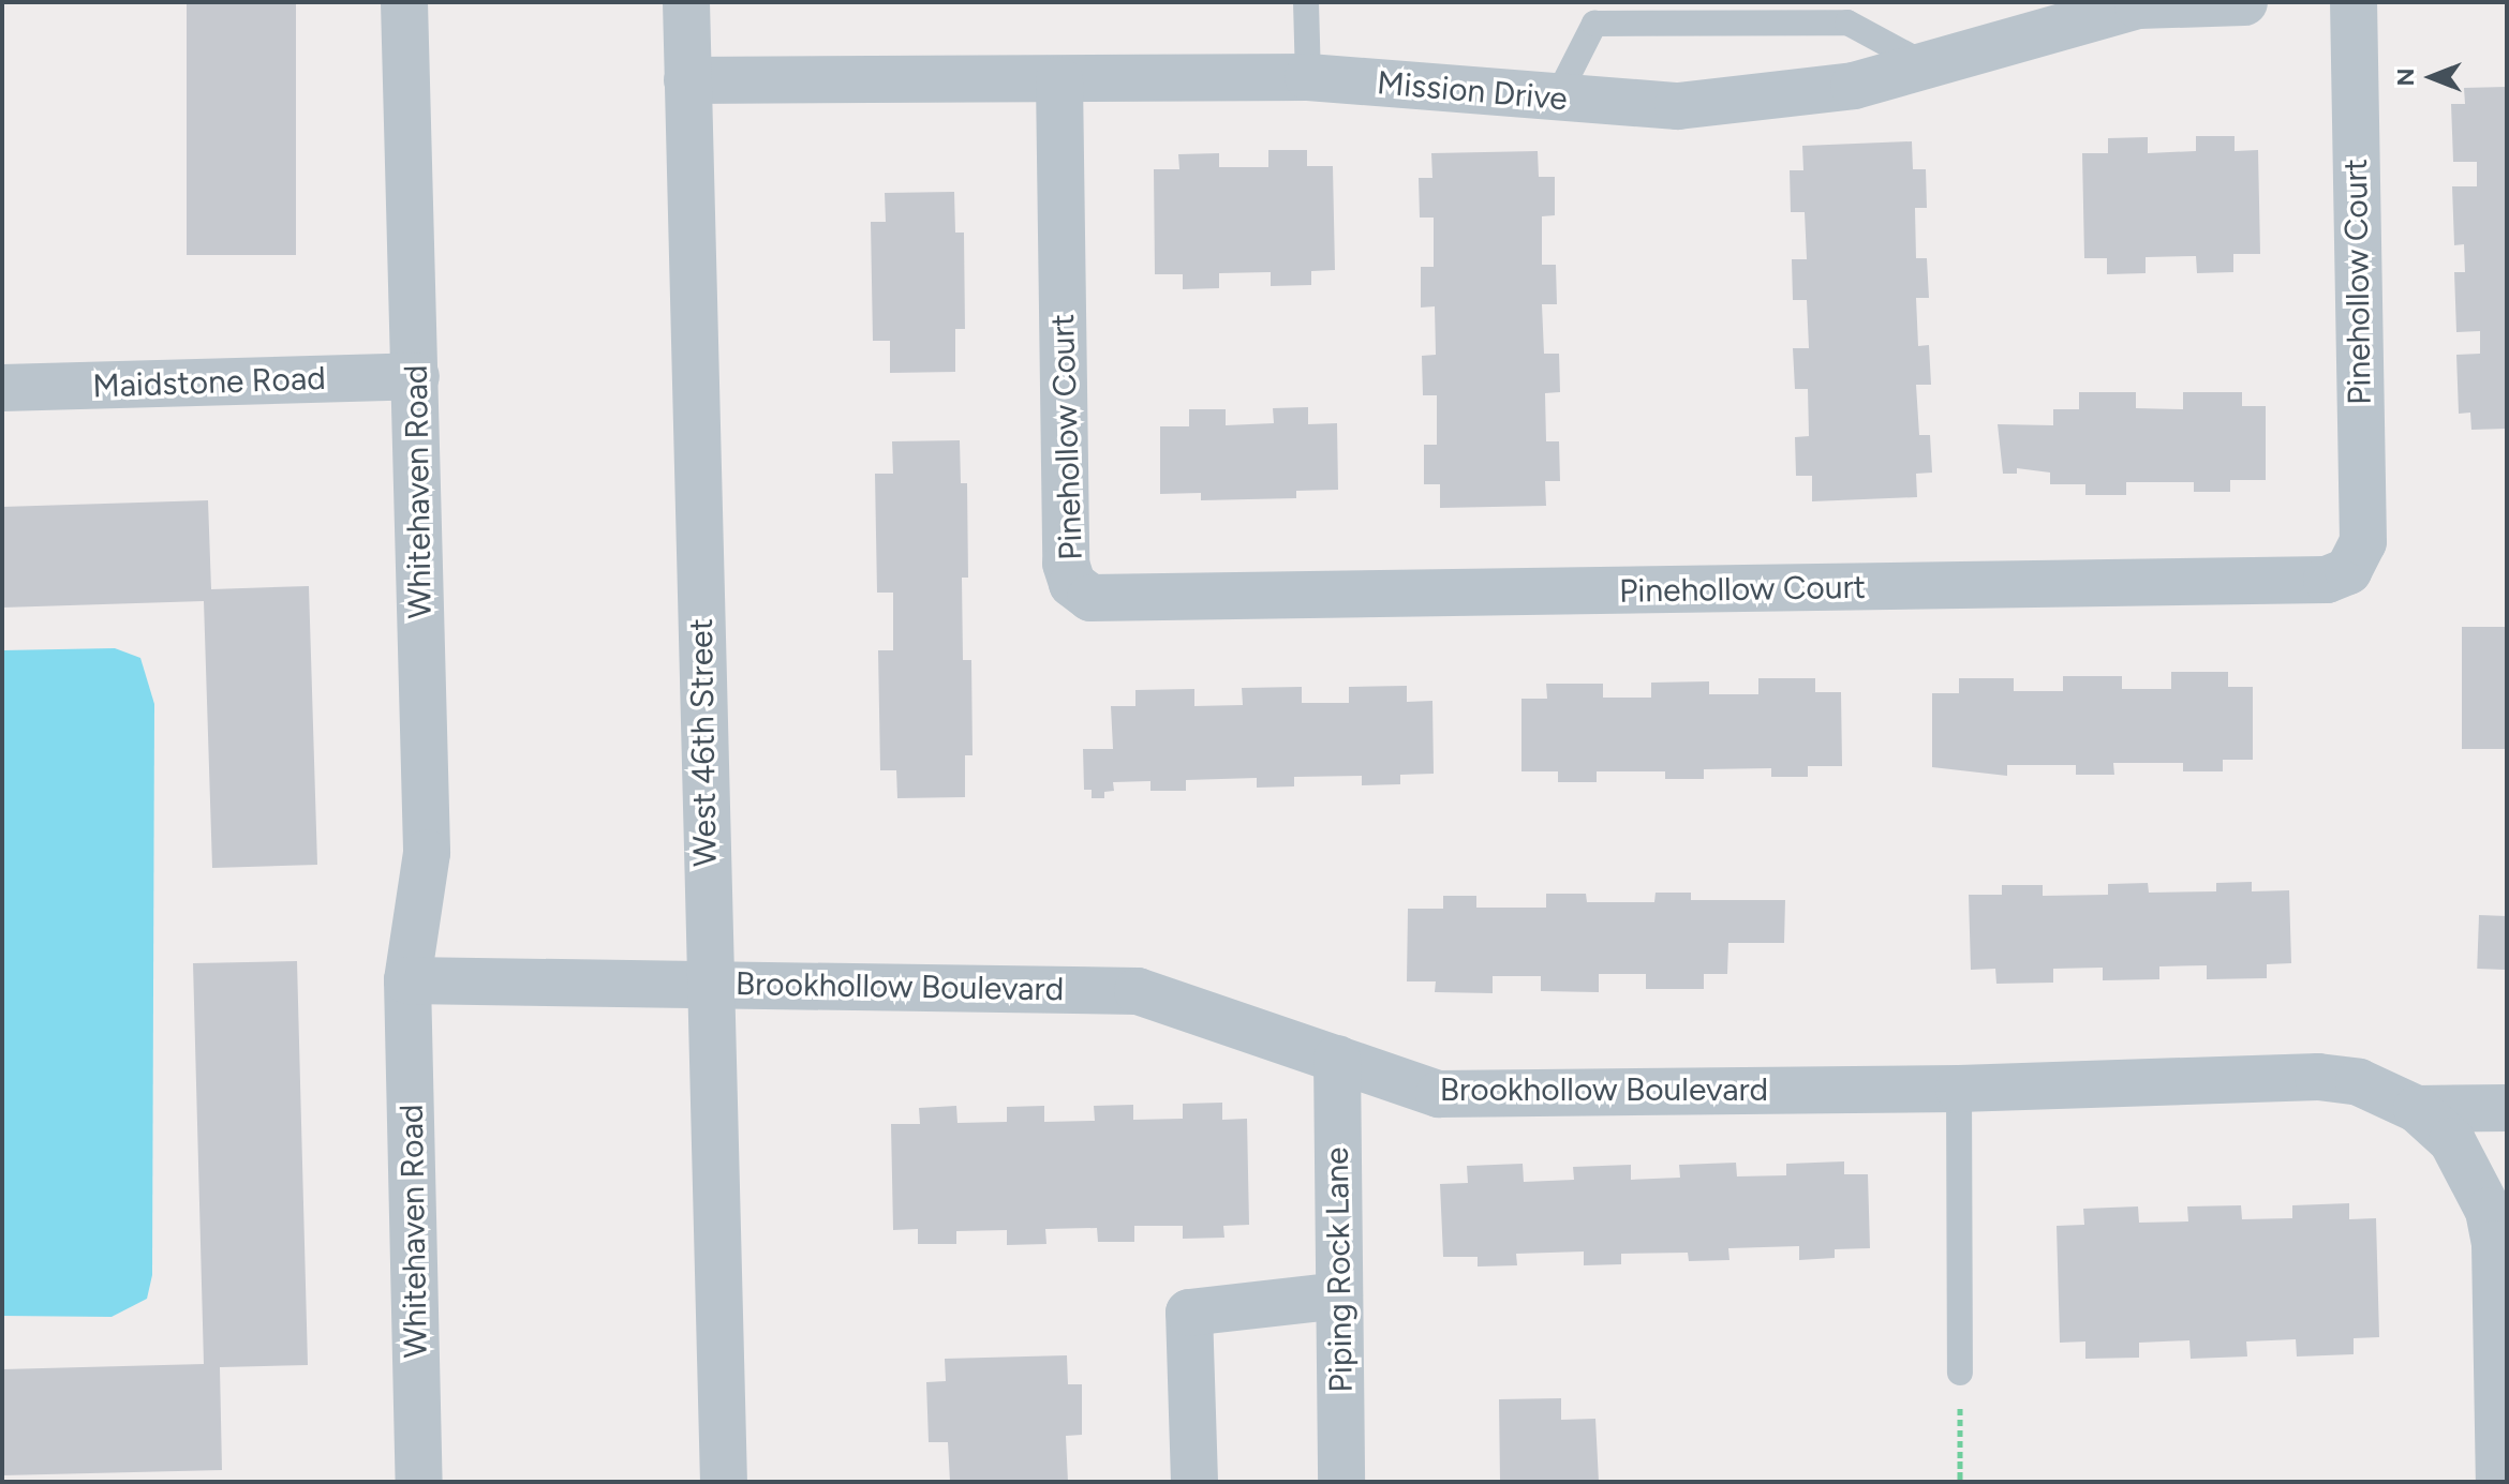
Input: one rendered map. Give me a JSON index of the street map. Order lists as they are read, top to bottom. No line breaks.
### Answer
{"streets":{"street":["Mission Drive","Pinehollow Court","Maidstone Road","Whitehaven Road","West 46th Street","Brookhollow Boulevard","Piping Rock Lane"]},"crossings":[["Mission Drive","Pinehollow Court"],["Mission Drive","West 46th Street"],["Maidstone Road","Whitehaven Road"],["West 46th Street","Brookhollow Boulevard"],["Brookhollow Boulevard","Piping Rock Lane"]],"north":"left"}
